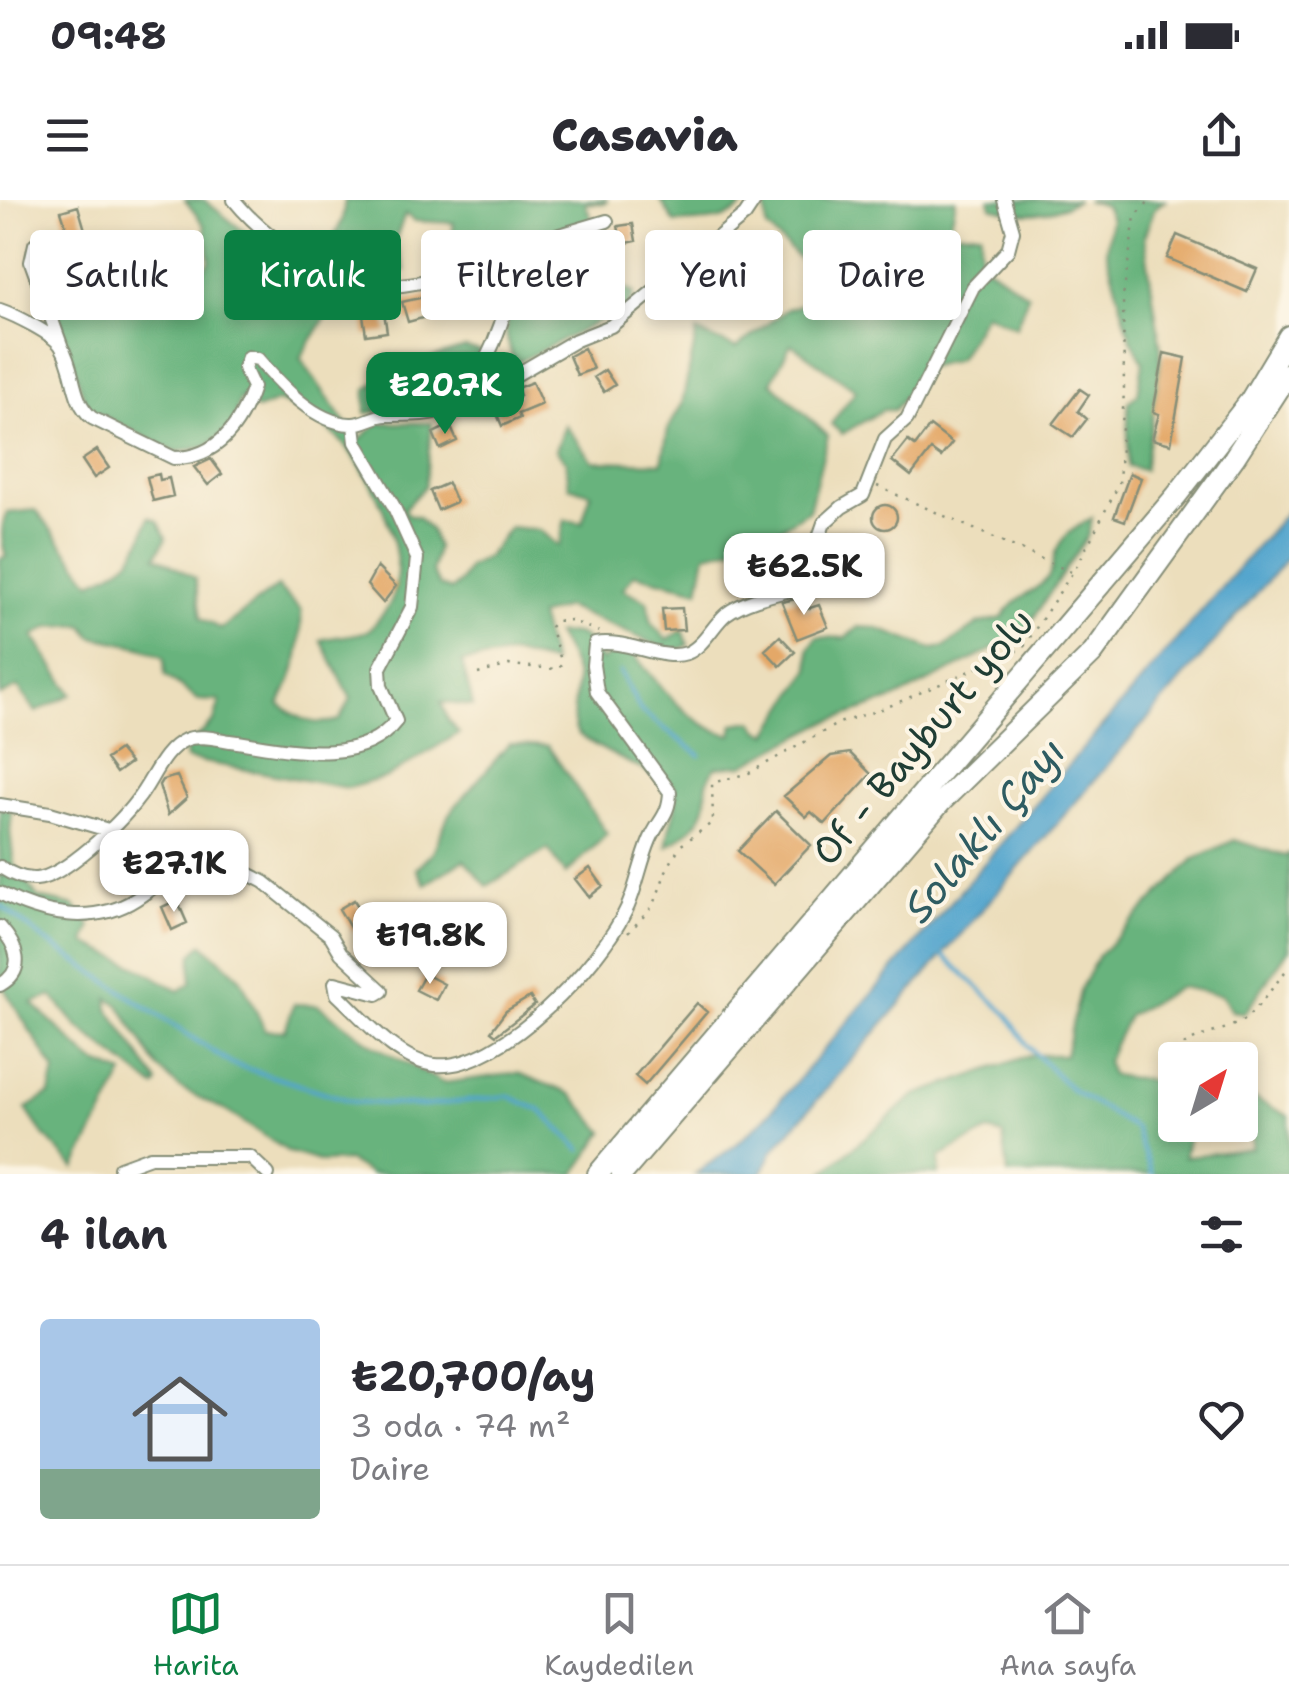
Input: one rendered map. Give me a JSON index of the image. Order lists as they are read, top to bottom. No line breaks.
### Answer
{"streets":{"highway":["Of - Bayburt yolu"]},"water":["Solaklı Çayı"],"north":"top right","page":{"status":"09:48","header":"Casavia","chip":["Satılık","Kiralık","Filtreler","Yeni","Daire"],"price":["₺20.7K","₺62.5K","₺27.1K","₺19.8K"],"heading":"4 ilan","list":[{"name":"₺20,700/ay","note":"3 oda · 74 m² · Daire"}],"tabs":["Harita","Kaydedilen","Ana sayfa"]}}
